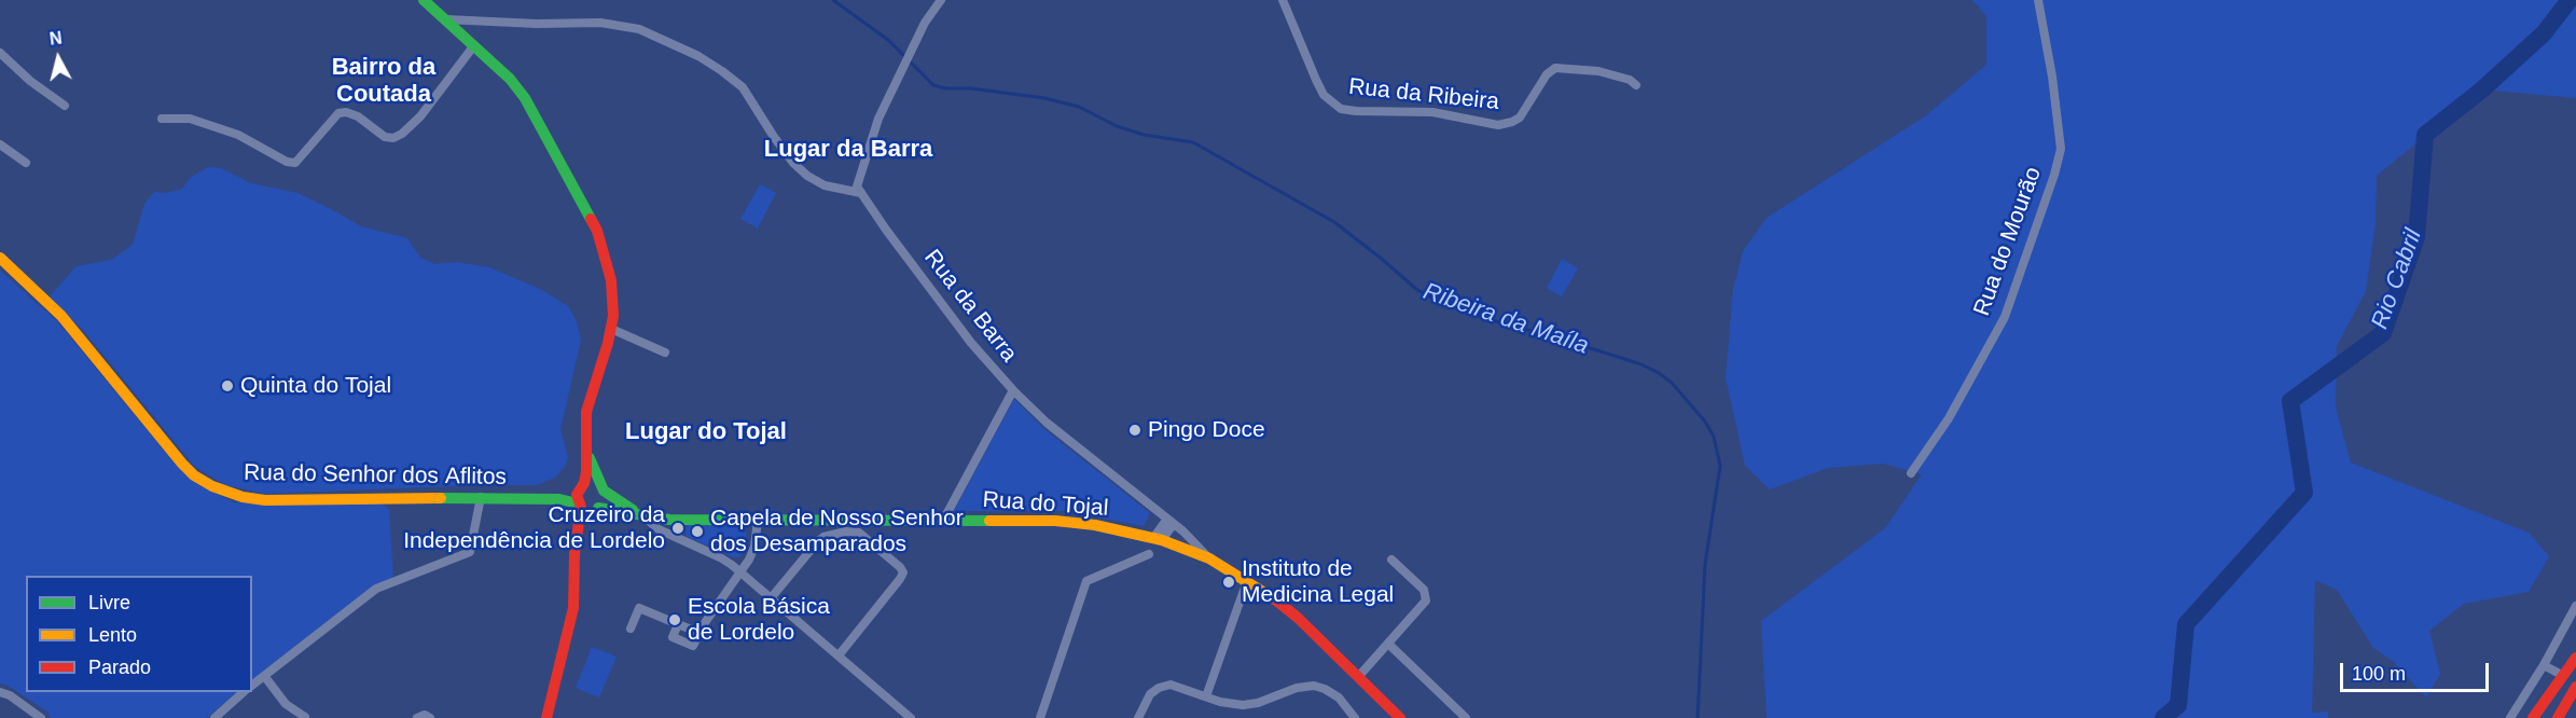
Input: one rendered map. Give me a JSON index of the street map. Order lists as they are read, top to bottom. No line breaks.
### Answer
{"streets":{"main road":["Rua do Senhor dos Aflitos","Rua do Tojal"],"street":["Rua da Ribeira","Rua do Mourão","Rua da Barra"]},"crossings":[["Rua da Barra","Rua do Tojal"],["Rua do Senhor dos Aflitos","Rua do Tojal"]],"districts":["Bairro da Coutada","Lugar da Barra","Lugar do Tojal"],"water":["Rio Cabril","Ribeira da Maíla"],"places":["Quinta do Tojal","Pingo Doce","Cruzeiro da Independência de Lordelo","Capela de Nosso Senhor dos Desamparados","Instituto de Medicina Legal","Escola Básica de Lordelo"],"legend":["Livre","Lento","Parado"],"scale_bar":"100 m","north":"top"}
